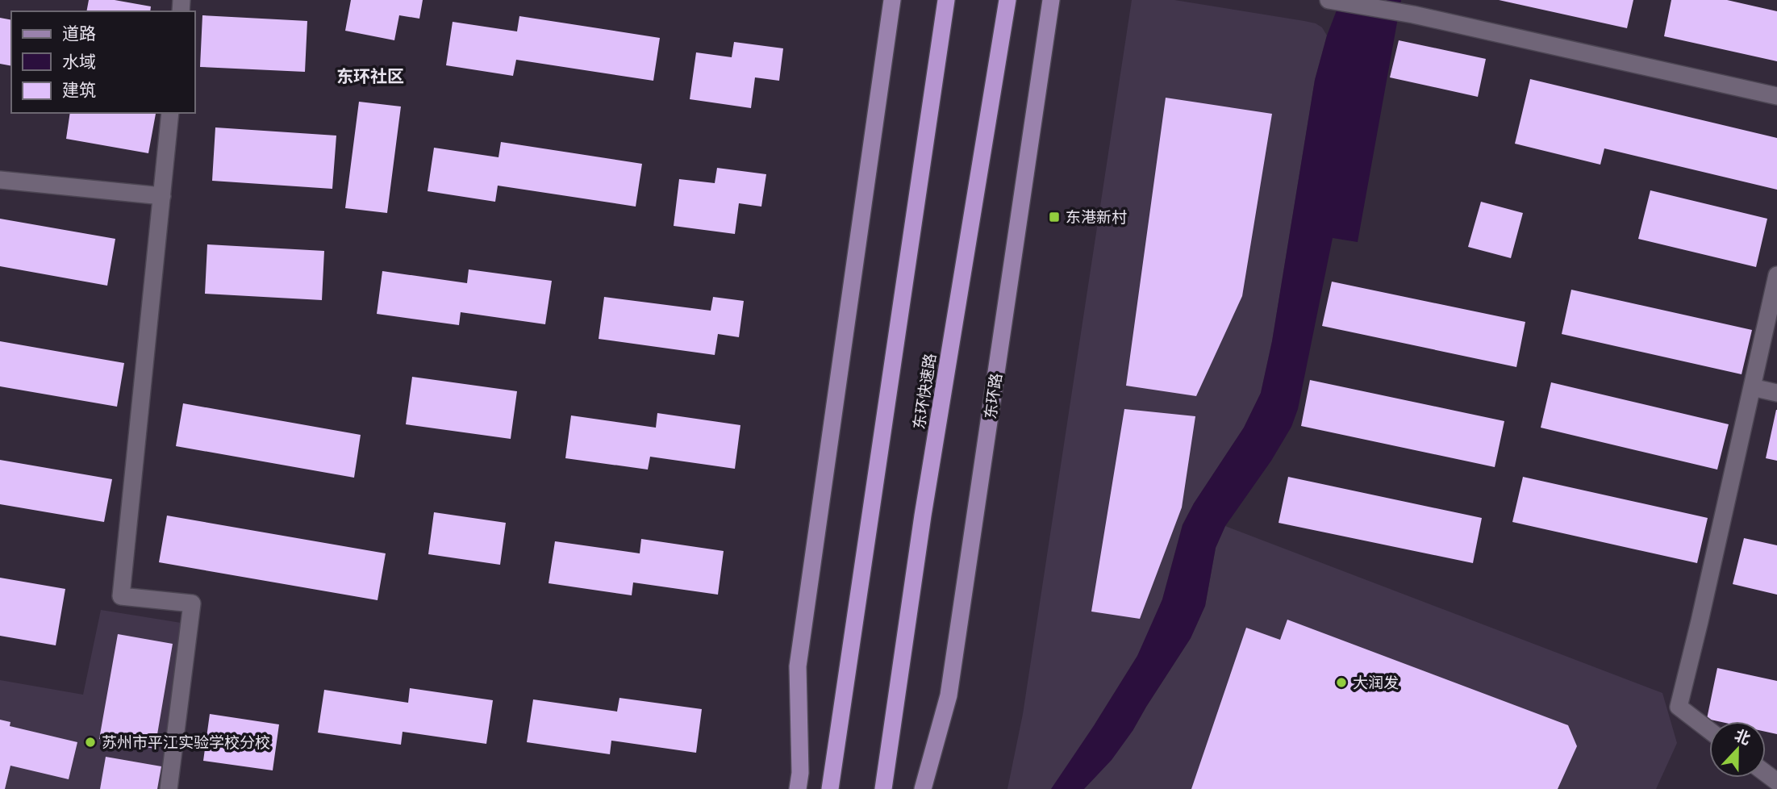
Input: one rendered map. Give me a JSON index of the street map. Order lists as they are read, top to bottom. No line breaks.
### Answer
{"streets":{"highway":["东环快速路"],"main road":["东环路"]},"districts":["东环社区"],"places":{"transit":["东港新村"],"other":["大润发","苏州市平江实验学校分校"]},"legend":["道路","水域","建筑"],"north":"top"}
